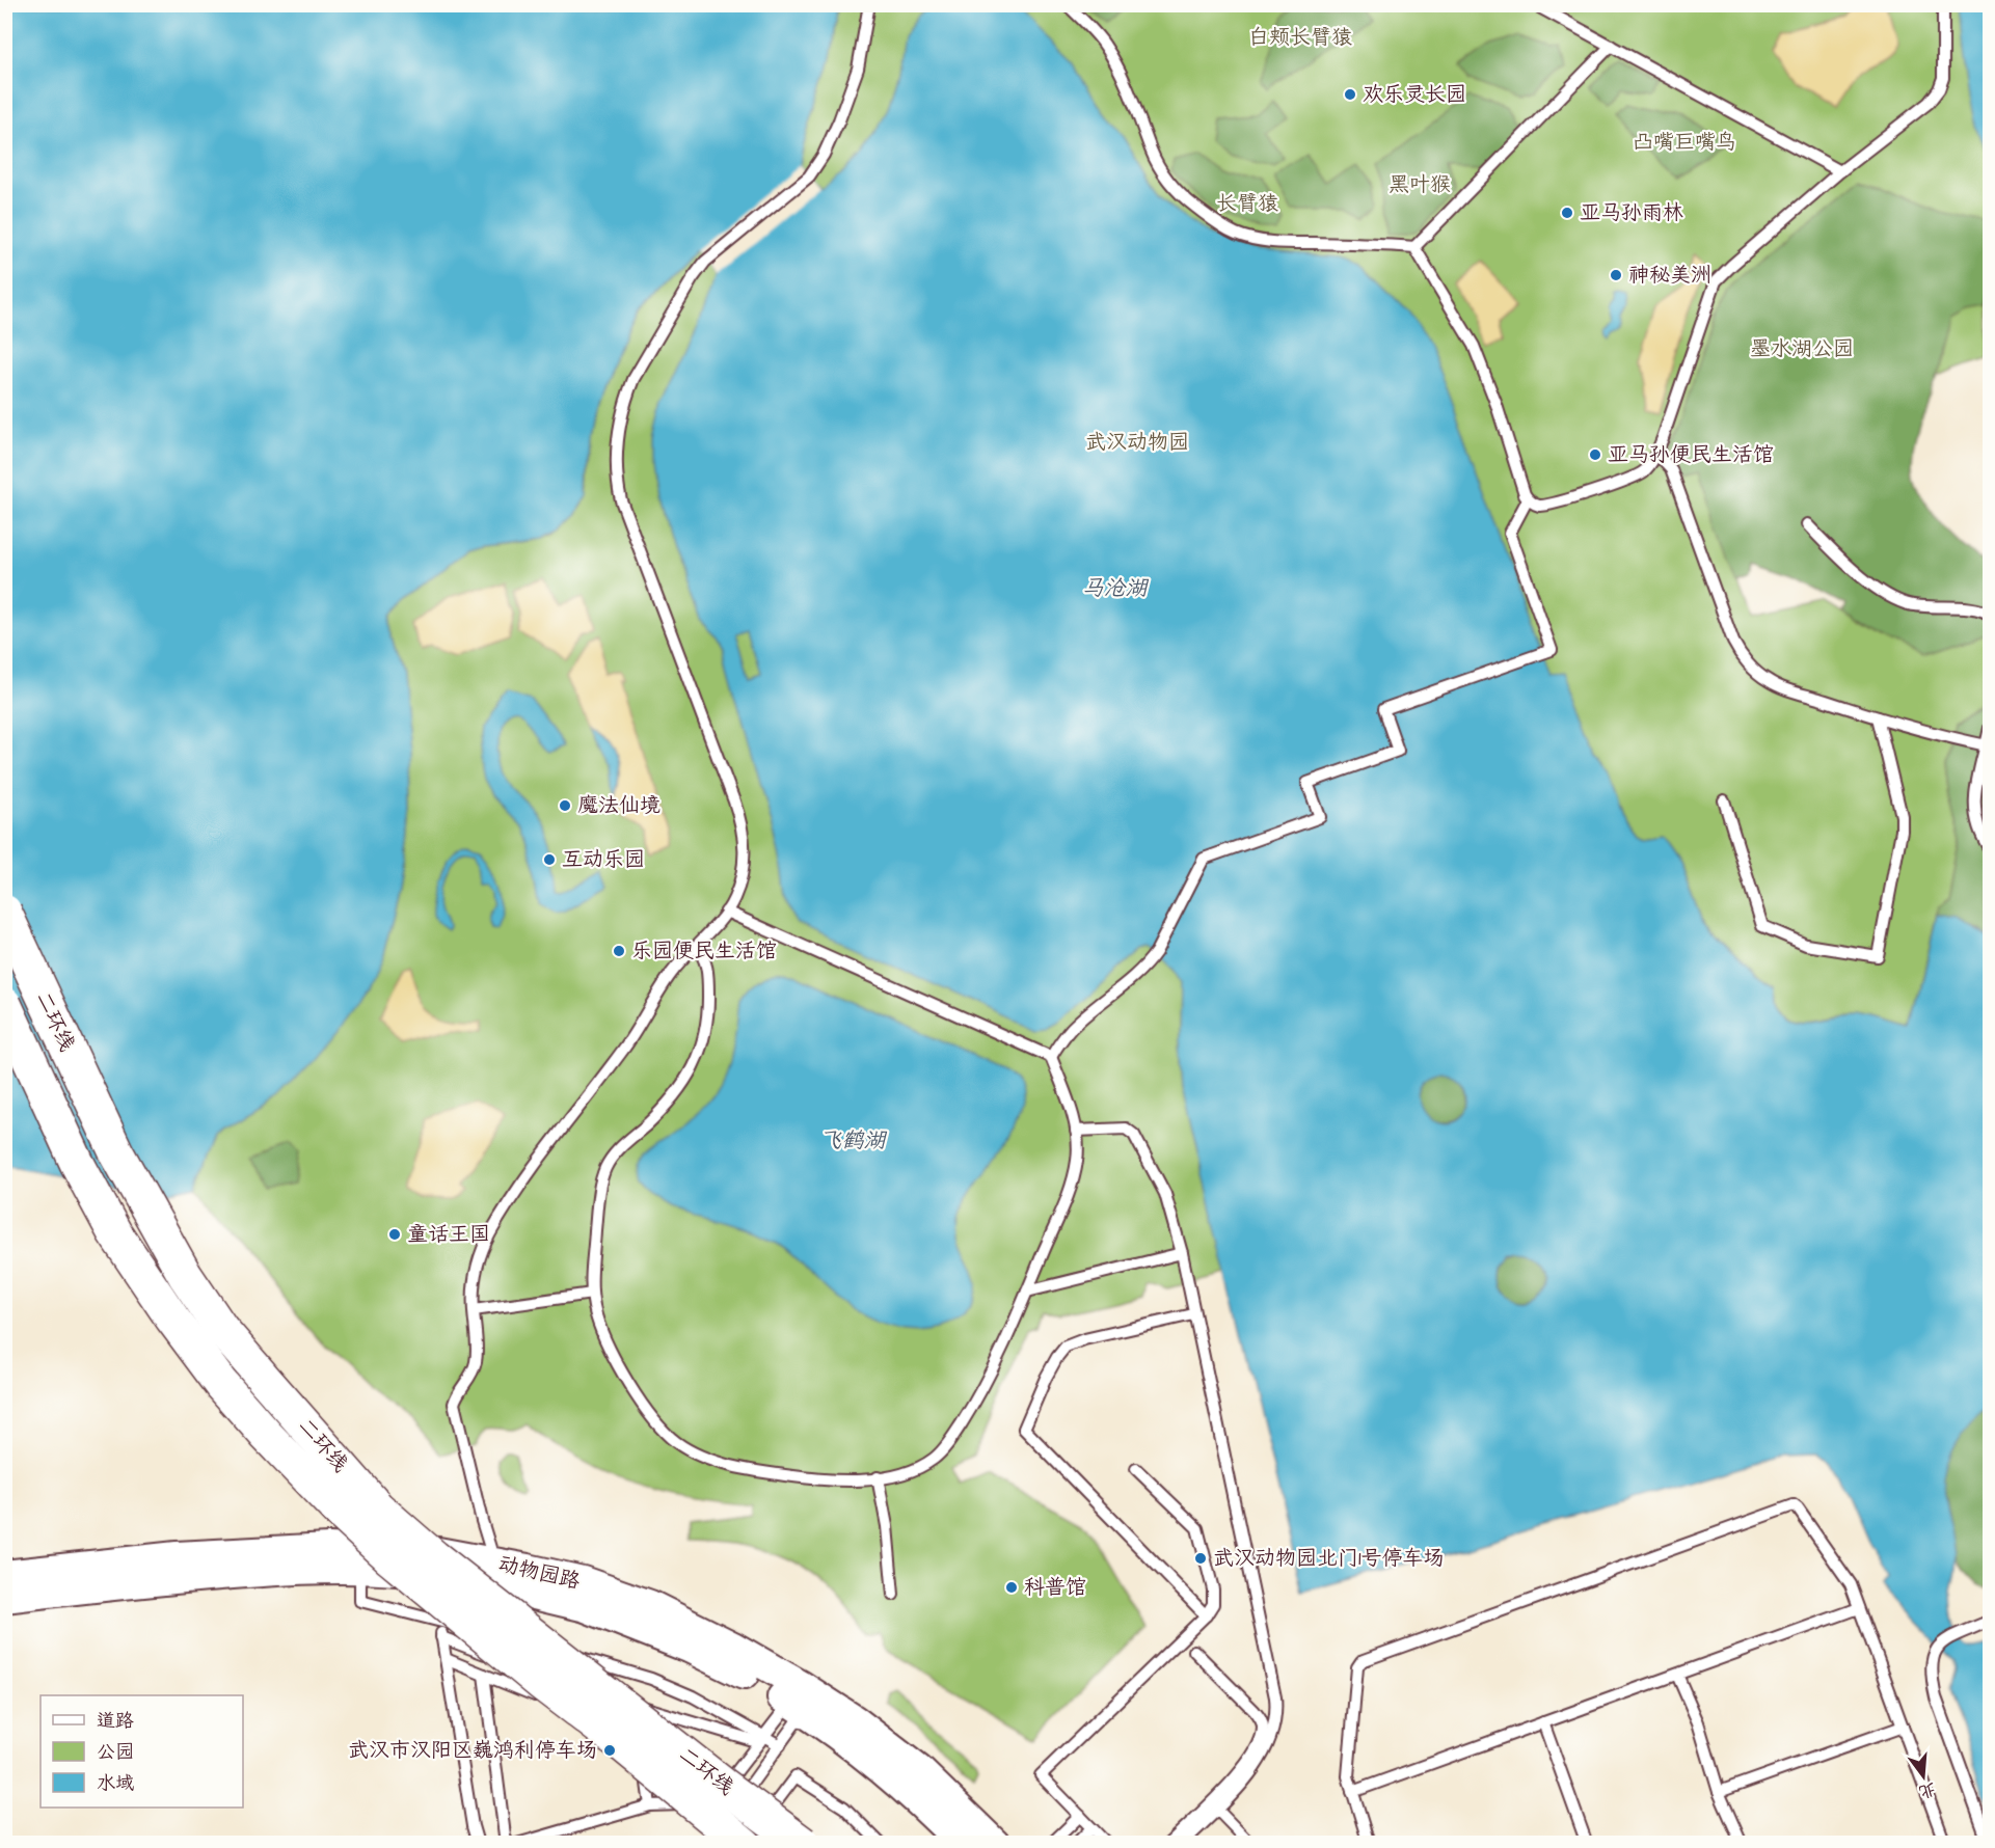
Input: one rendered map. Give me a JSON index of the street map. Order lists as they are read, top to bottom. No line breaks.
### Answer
{"streets":{"highway":["二环线"],"main road":["动物园路"]},"water":["马沧湖","飞鹤湖"],"parks":["白颊长臂猿","凸嘴巨嘴鸟","黑叶猴","长臂猿","墨水湖公园","武汉动物园"],"places":["欢乐灵长园","亚马孙雨林","神秘美洲","亚马孙便民生活馆","魔法仙境","互动乐园","乐园便民生活馆","童话王国","武汉动物园北门1号停车场","科普馆","武汉市汉阳区巍鸿利停车场"],"legend":["道路","公园","水域"],"north":"bottom"}
